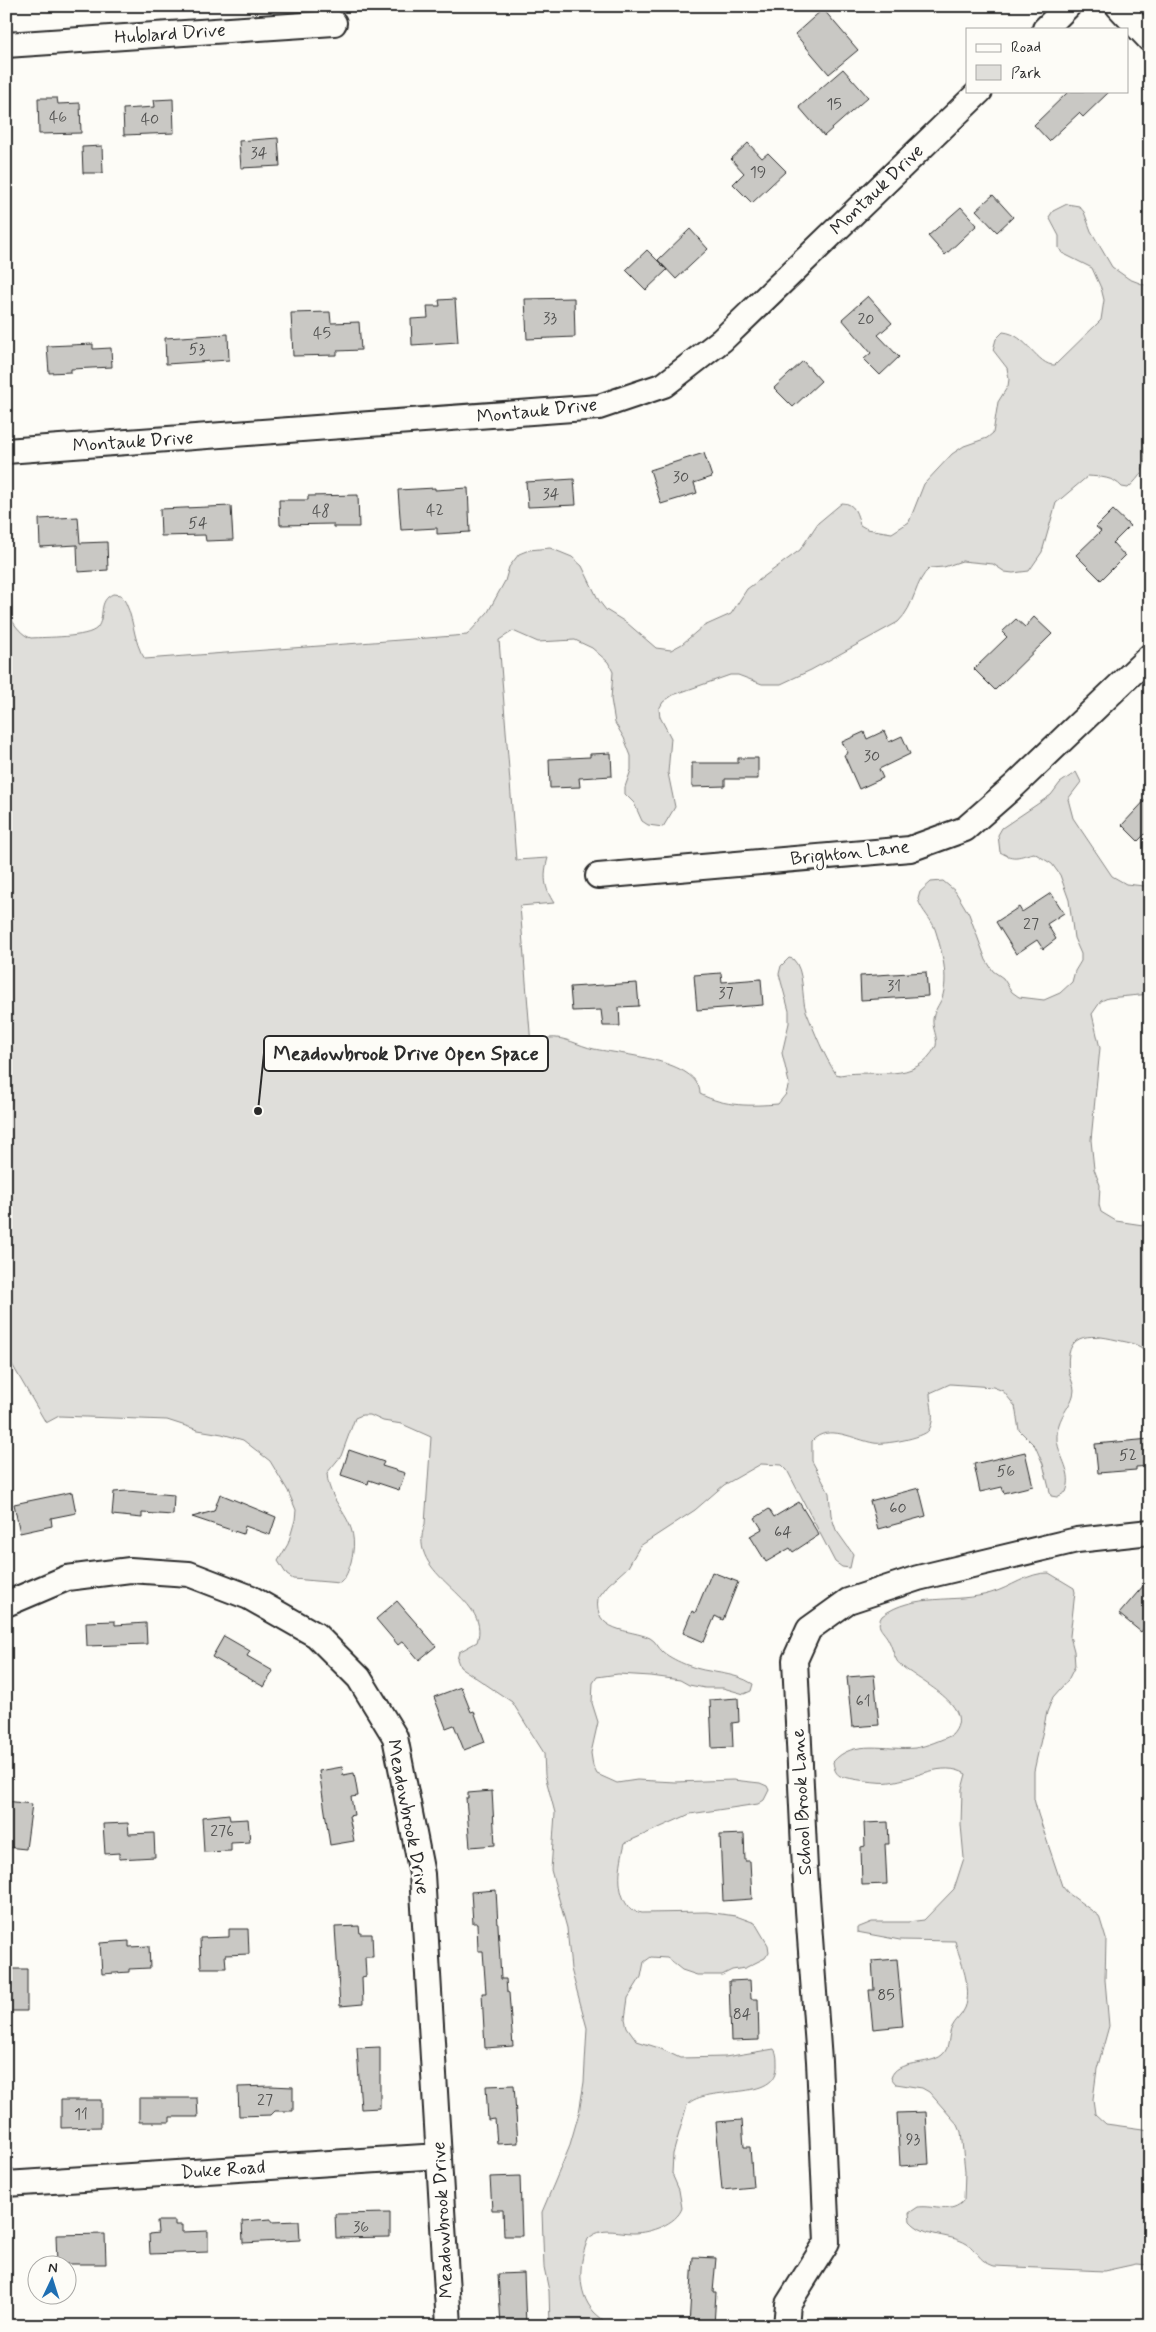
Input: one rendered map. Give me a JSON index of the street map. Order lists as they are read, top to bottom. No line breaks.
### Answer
{"streets":{"street":["Hublard Drive","Montauk Drive","Brighton Lane","School Brook Lane","Meadowbrook Drive","Duke Road"]},"crossings":[["Meadowbrook Drive","Duke Road"]],"places":["Meadowbrook Drive Open Space"],"house_numbers":["15","46","40","34","19","33","20","45","53","30","34","42","48","54","30","27","31","37","52","56","60","64","61","276","85","84","27","11","93","36"],"legend":["Road","Park"],"north":"top"}
